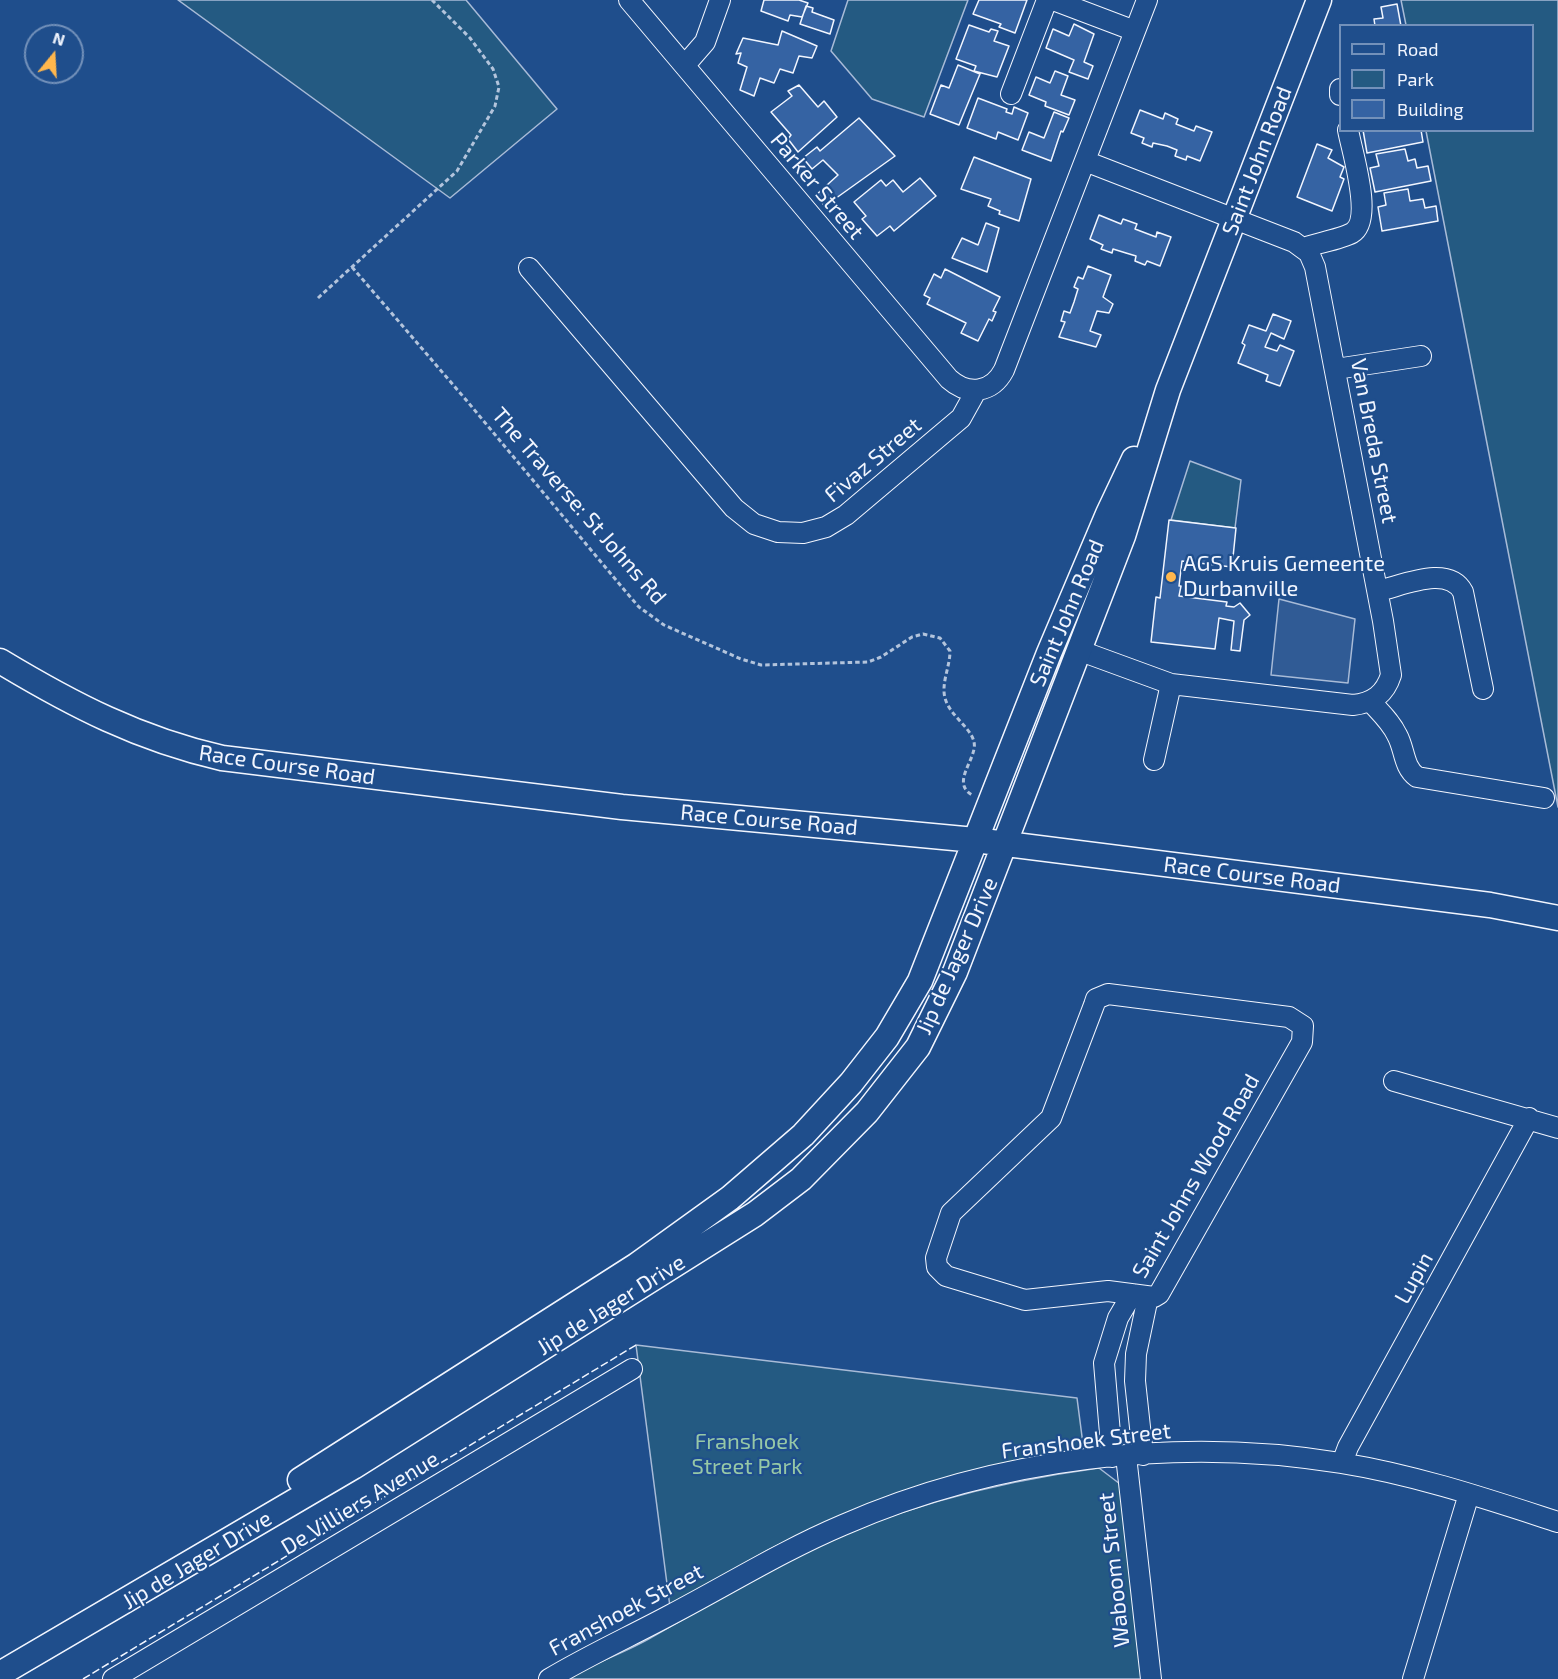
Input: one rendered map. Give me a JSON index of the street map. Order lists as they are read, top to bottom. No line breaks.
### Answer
{"streets":{"main road":["Saint John Road","Race Course Road","Jip de Jager Drive"],"street":["Parker Street","Van Breda Street","Fivaz Street","Saint Johns Wood Road","Lupin","Franshoek Street","De Villiers Avenue","Waboom Street"],"path":["The Traverse: St Johns Rd"]},"crossings":[["Saint John Road","Race Course Road"],["Saint John Road","Jip de Jager Drive"],["Parker Street","Fivaz Street"],["Race Course Road","Jip de Jager Drive"],["Lupin","Franshoek Street"],["Franshoek Street","Waboom Street"]],"parks":["Franshoek Street Park"],"places":["AGS Kruis Gemeente Durbanville"],"legend":["Road","Park","Building"],"north":"top"}
